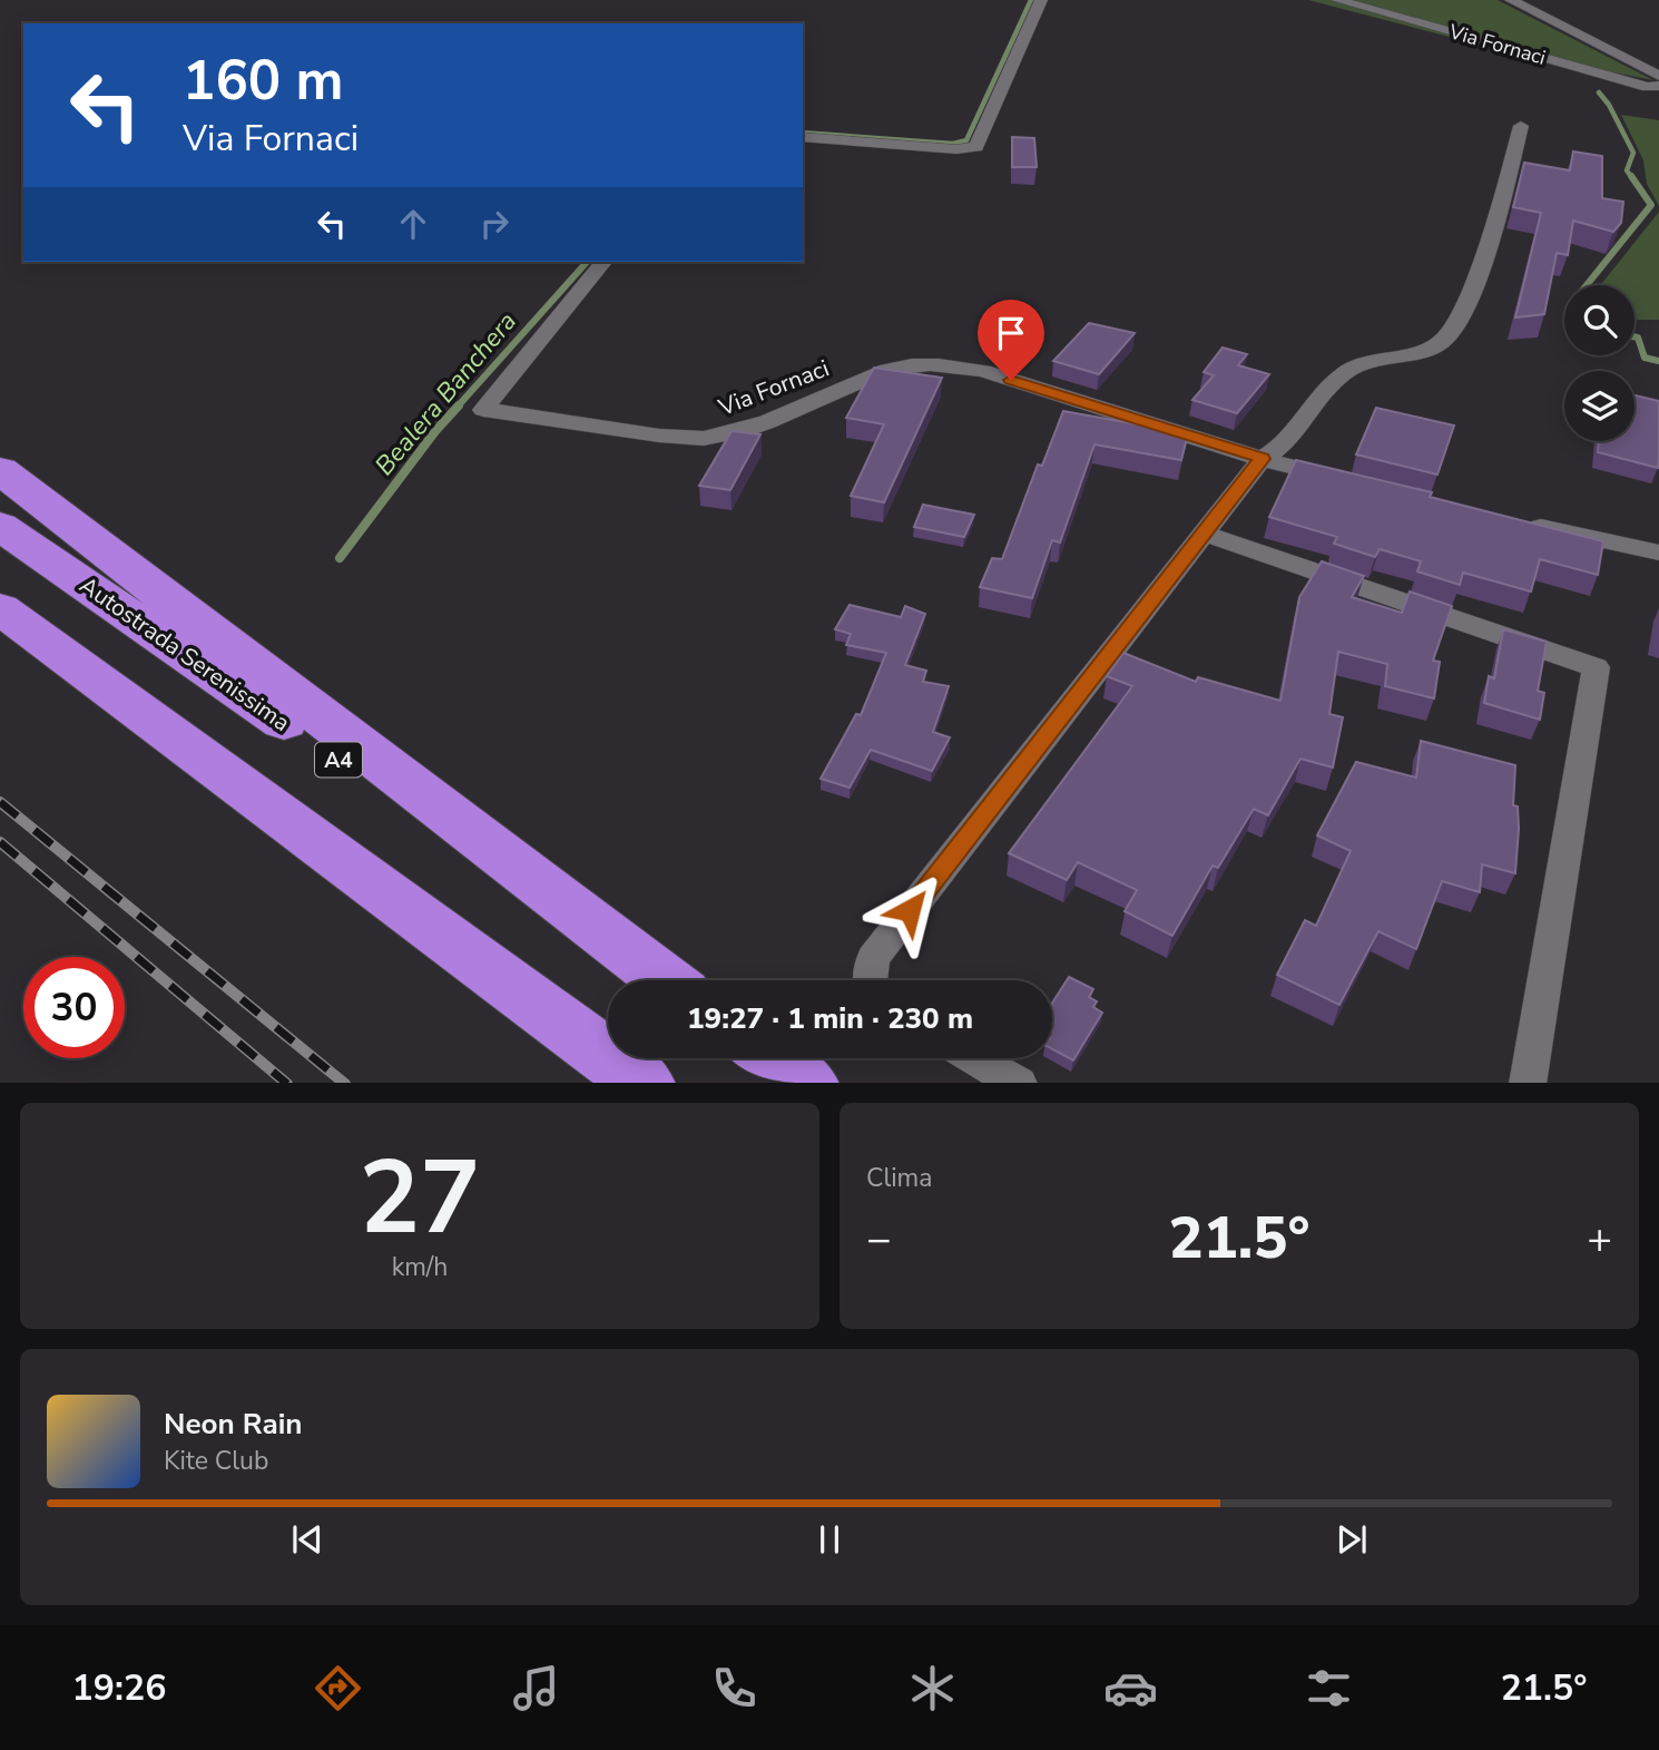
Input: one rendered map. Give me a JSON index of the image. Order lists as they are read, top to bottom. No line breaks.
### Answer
{"streets":{"highway":["Autostrada Serenissima","A4"],"street":["Via Fornaci"]},"water":["Bealera Banchera"],"page":{"turn":["160 m","Via Fornaci"],"limit":"30","trip":"19:27 · 1 min · 230 m","tile":[["27","km/h"],"Clima"],"heat":["−","21.5°","+"],"song":["Neon Rain","Kite Club"],"tabs":["19:26","21.5°"]}}
